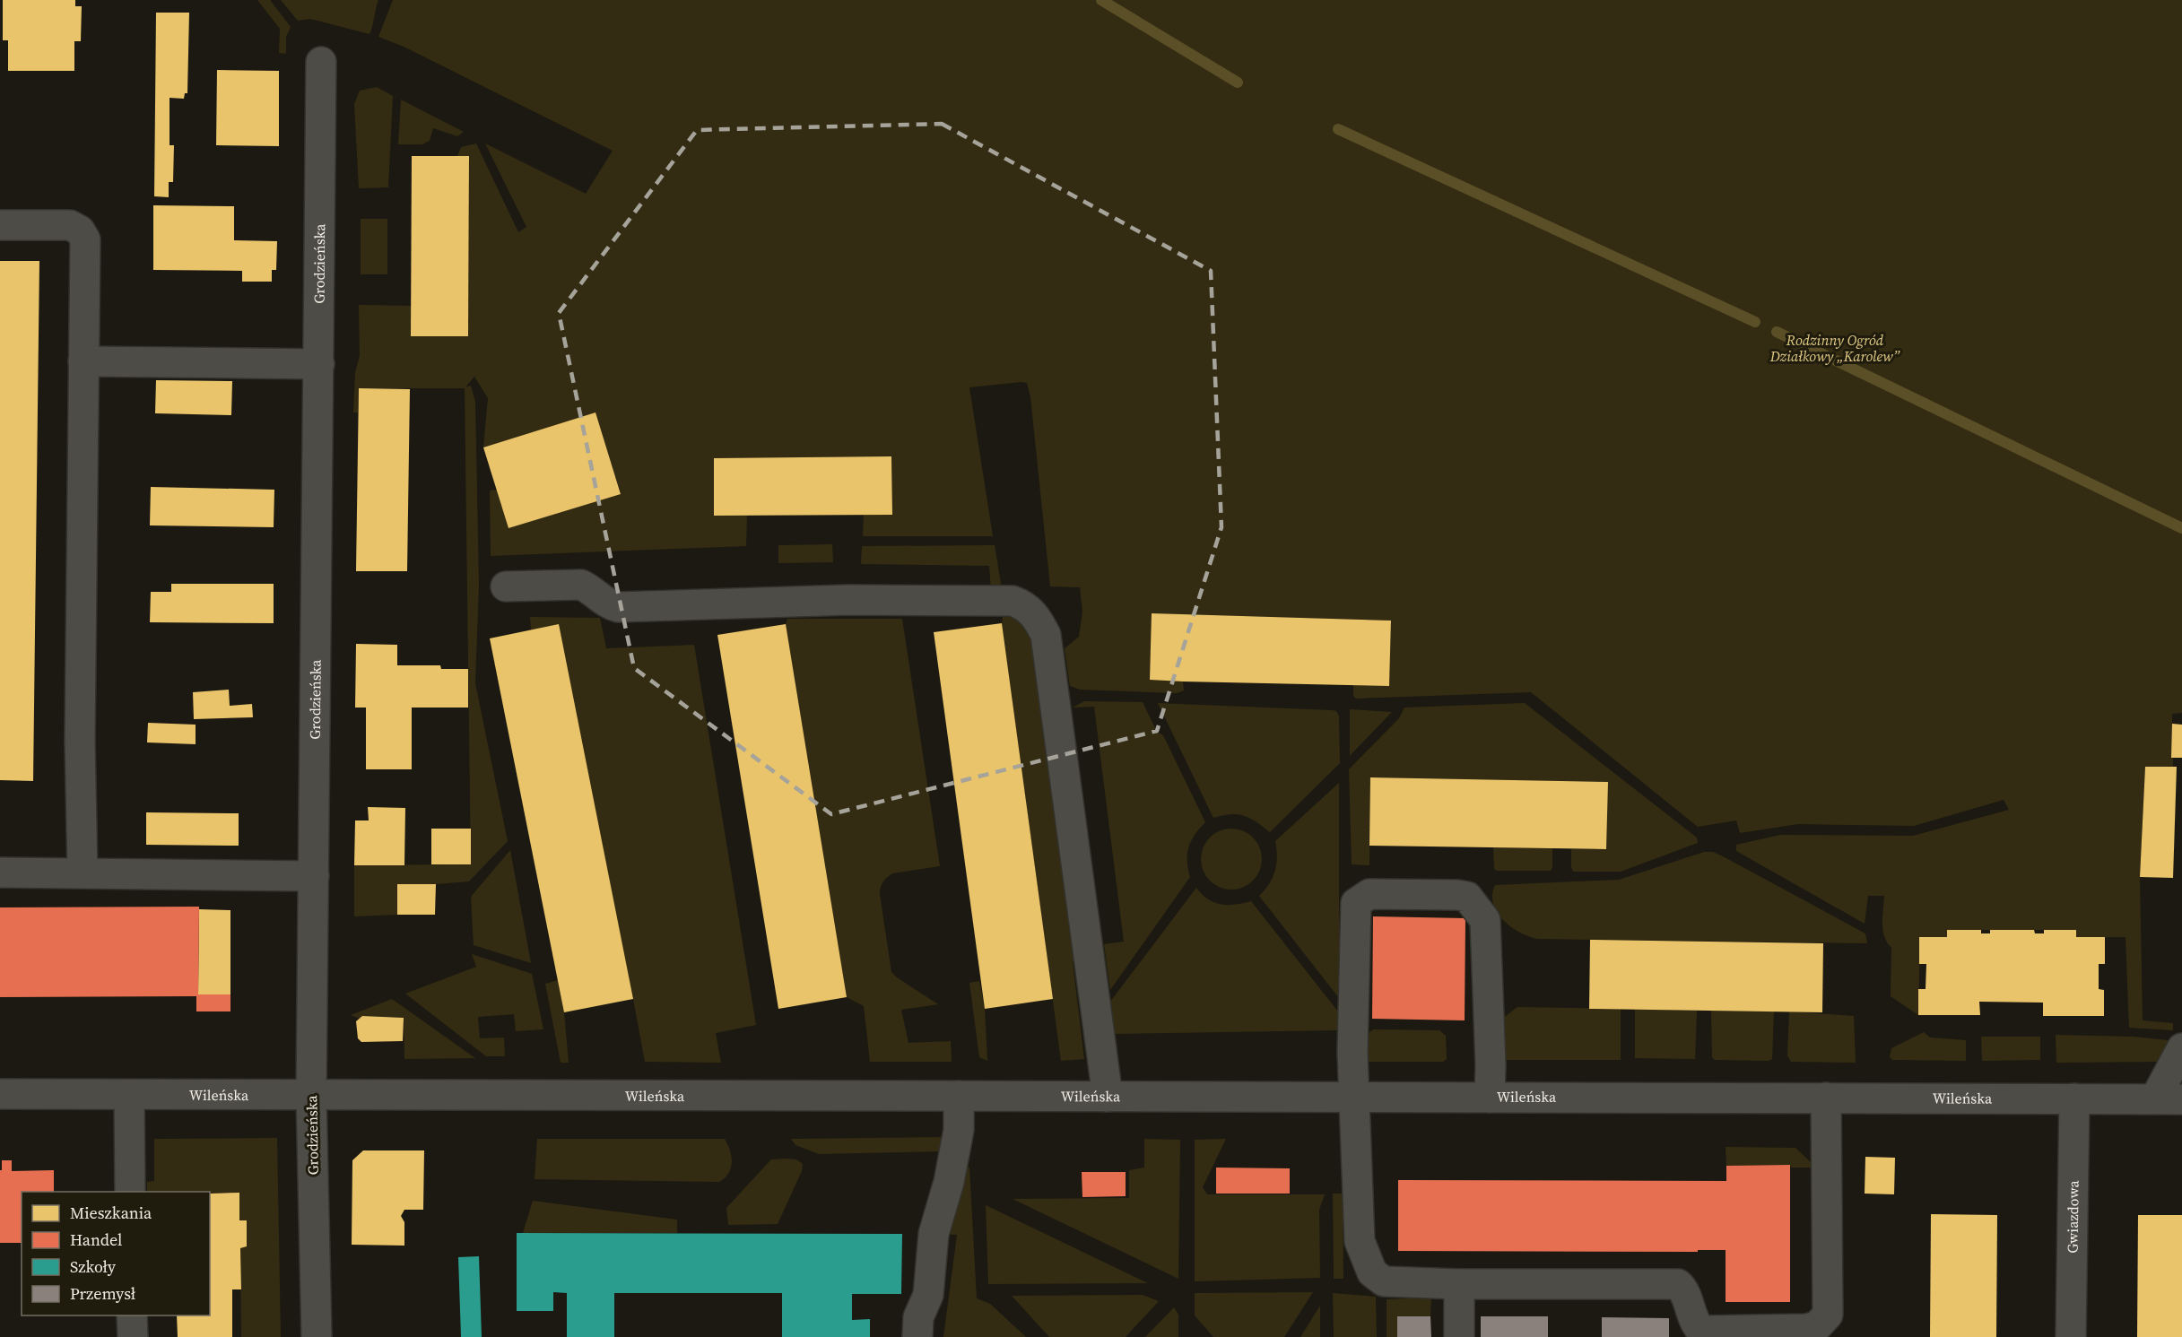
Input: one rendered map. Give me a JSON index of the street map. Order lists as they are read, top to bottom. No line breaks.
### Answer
{"streets":{"street":["Grodzieńska","Wileńska","Gwiazdowa"]},"crossings":[["Grodzieńska","Wileńska"],["Wileńska","Gwiazdowa"]],"parks":["Rodzinny Ogród Działkowy „Karolew”"],"legend":["Mieszkania","Handel","Szkoły","Przemysł"]}
